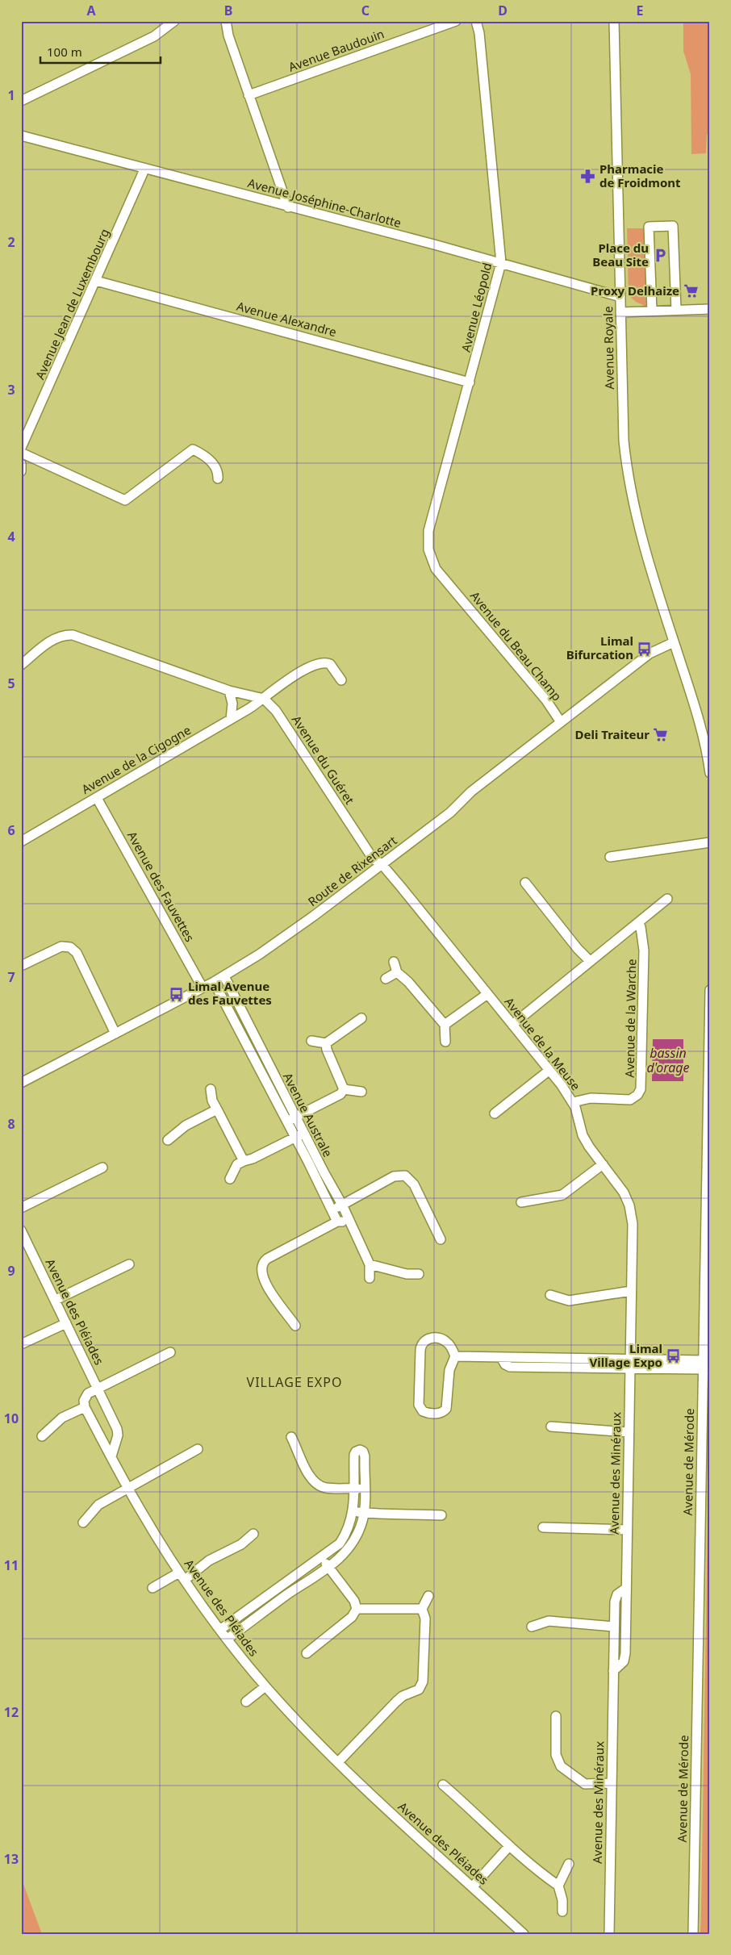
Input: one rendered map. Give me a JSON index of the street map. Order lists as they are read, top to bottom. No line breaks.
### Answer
{"streets":{"street":["Avenue Baudouin","Avenue Joséphine-Charlotte","Avenue Jean de Luxembourg","Avenue Léopold","Avenue Alexandre","Avenue Royale","Avenue du Beau Champ","Avenue de la Cigogne","Avenue du Guéret","Route de Rixensart","Avenue des Fauvettes","Avenue de la Warche","Avenue de la Meuse","Avenue Australe","Avenue des Pléiades","Avenue de Mérode","Avenue des Minéraux"]},"crossings":[["Avenue Joséphine-Charlotte","Avenue Jean de Luxembourg"],["Avenue Joséphine-Charlotte","Avenue Léopold"],["Avenue Joséphine-Charlotte","Avenue Royale"],["Avenue Jean de Luxembourg","Avenue Alexandre"],["Avenue Léopold","Avenue Alexandre"],["Avenue Léopold","Avenue du Beau Champ"],["Avenue Royale","Route de Rixensart"],["Avenue du Beau Champ","Route de Rixensart"],["Avenue de la Cigogne","Avenue du Guéret"],["Avenue de la Cigogne","Avenue des Fauvettes"],["Avenue du Guéret","Route de Rixensart"],["Avenue du Guéret","Avenue de la Meuse"],["Route de Rixensart","Avenue des Fauvettes"],["Route de Rixensart","Avenue de la Meuse"],["Route de Rixensart","Avenue Australe"],["Avenue de la Warche","Avenue de la Meuse"],["Avenue de la Meuse","Avenue des Minéraux"]],"districts":["VILLAGE EXPO"],"water":["bassin d'orage"],"places":{"pharmacy":["Pharmacie de Froidmont"],"parking":["Place du Beau Site"],"supermarket":["Proxy Delhaize","Deli Traiteur"],"bus stop":["Limal Bifurcation","Limal Avenue des Fauvettes","Limal Village Expo"]},"scale_bar":"100 m","grid":{"columns":["A","B","C","D","E"],"rows":["1","2","3","4","5","6","7","8","9","10","11","12","13"]}}
